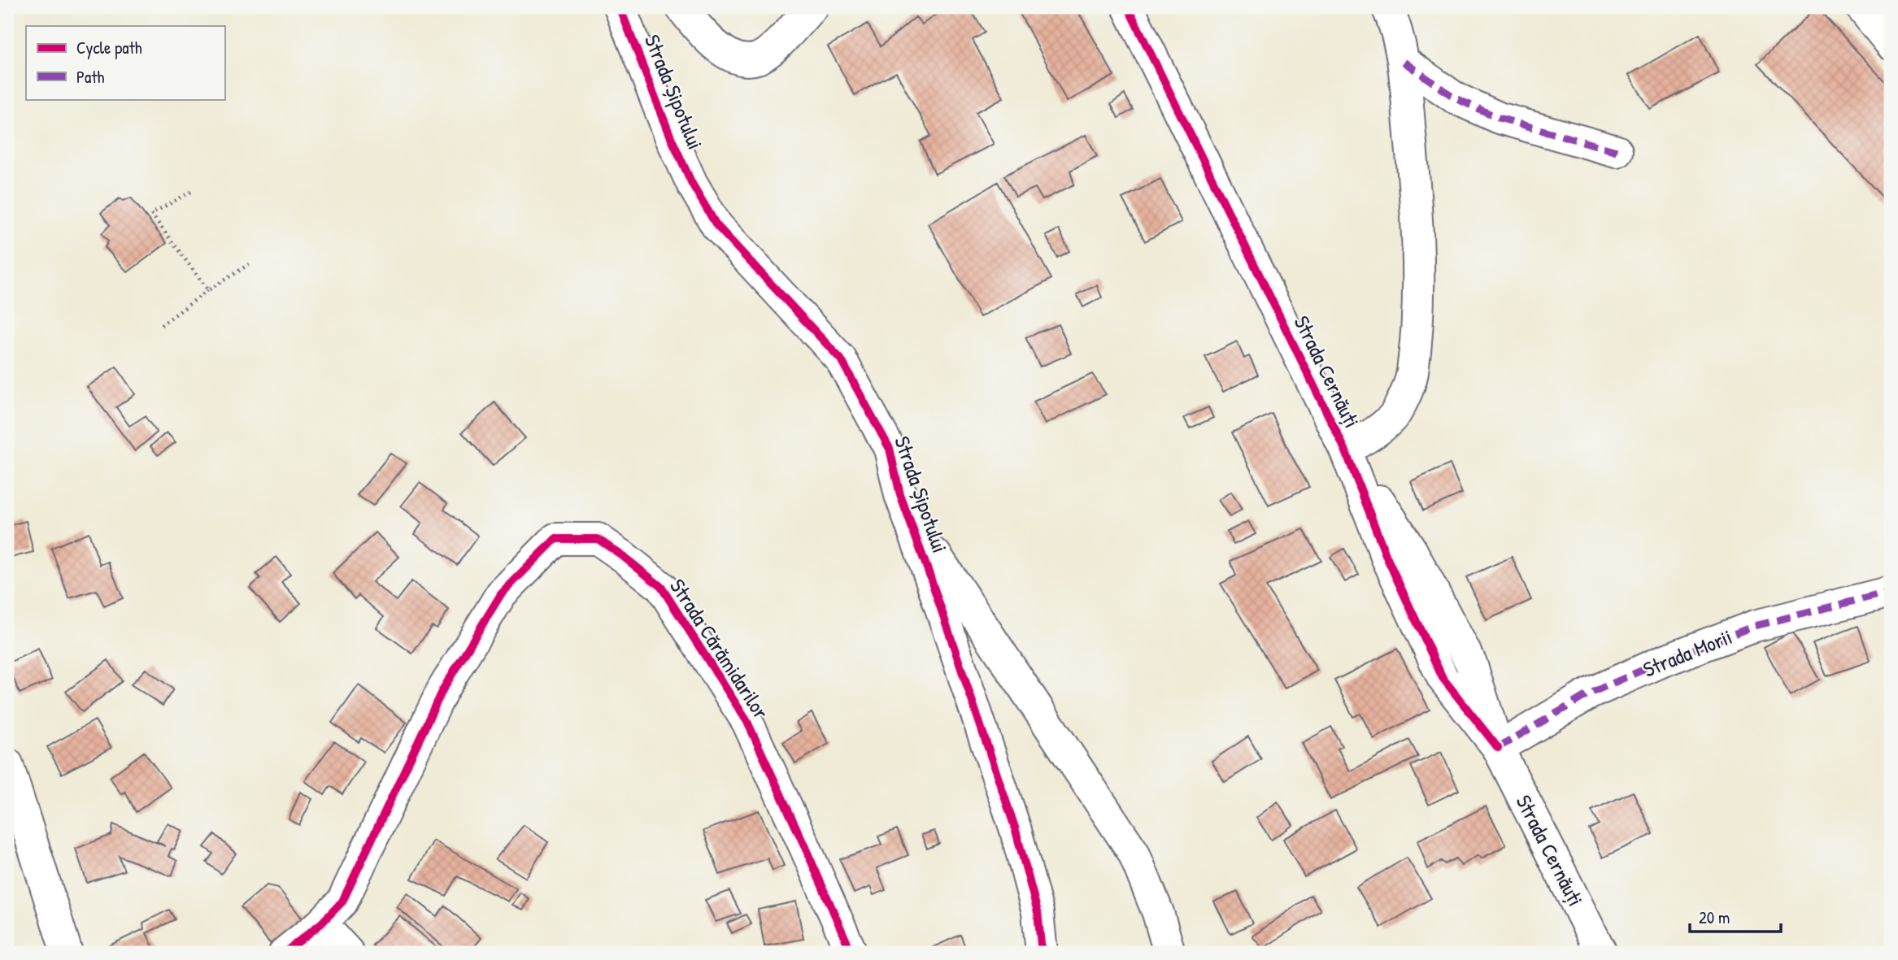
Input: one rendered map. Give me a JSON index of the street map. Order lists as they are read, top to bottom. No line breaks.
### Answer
{"streets":{"street":["Strada Șipotului","Strada Cernăuți","Strada Cărămidarilor","Strada Morii"]},"crossings":[["Strada Cernăuți","Strada Morii"]],"legend":["Cycle path","Path"],"scale_bar":"20 m"}
